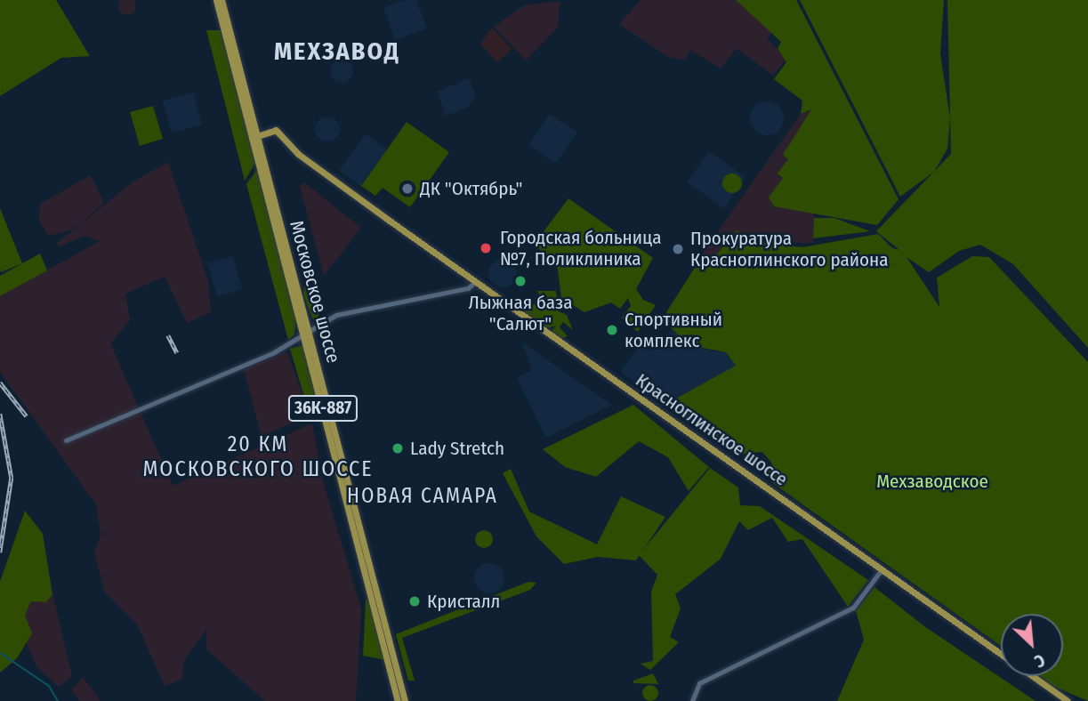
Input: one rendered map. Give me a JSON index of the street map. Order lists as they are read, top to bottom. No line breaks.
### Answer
{"streets":{"main road":["Московское шоссе","36К-887","Красноглинское шоссе"]},"crossings":[["Московское шоссе","Красноглинское шоссе"]],"districts":["МЕХЗАВОД","20 КМ МОСКОВСКОГО ШОССЕ","НОВАЯ САМАРА"],"parks":["Мехзаводское"],"places":["ДК \"Октябрь\"","Городская больница №7, Поликлиника","Прокуратура Красноглинского района","Лыжная база \"Салют\"","Спортивный комплекс","Lady Stretch","Кристалл"],"north":"bottom right"}
